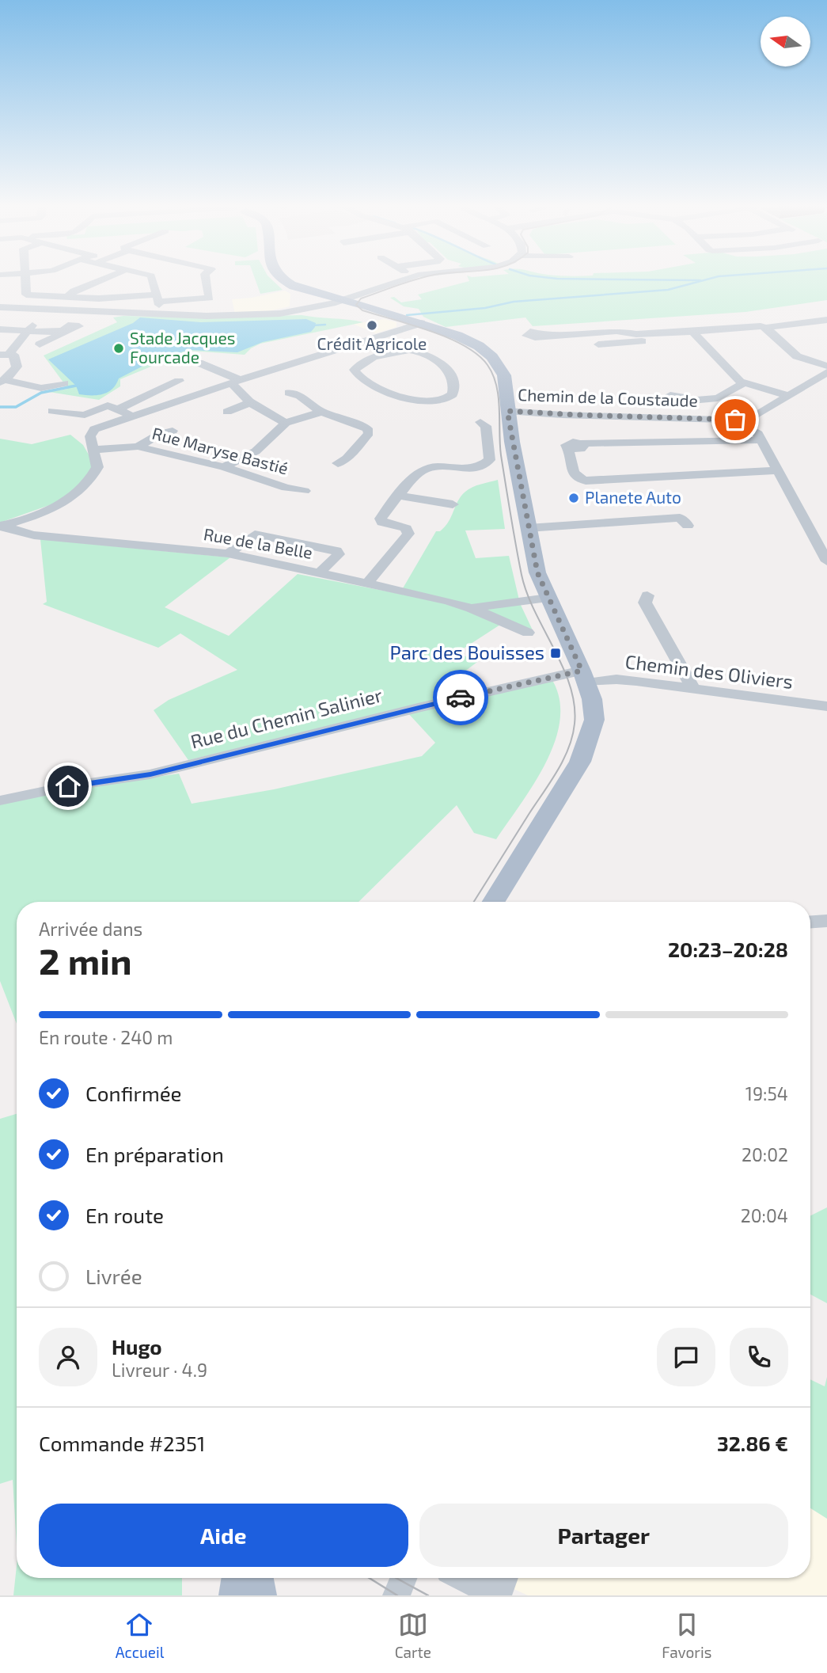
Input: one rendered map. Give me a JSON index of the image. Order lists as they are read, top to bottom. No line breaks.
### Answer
{"streets":{"street":["Chemin de la Coustaude","Rue Maryse Bastié","Rue de la Belle","Chemin des Oliviers","Rue du Chemin Salinier"]},"crossings":[["Chemin des Oliviers","Rue du Chemin Salinier"]],"places":{"other":["Crédit Agricole","Stade Jacques Fourcade","Planete Auto"],"transit":["Parc des Bouisses"]},"north":"left","page":{"heading":["2 min","Arrivée dans","20:23–20:28"],"panel":["Hugo","Livreur · 4.9","Commande #2351","32.86 €"],"bar":"En route · 240 m","list":[["Confirmée","19:54"],["En préparation","20:02"],["En route","20:04"],"Livrée"],"buttons":["Aide","Partager"],"tabs":["Accueil","Carte","Favoris"]}}
